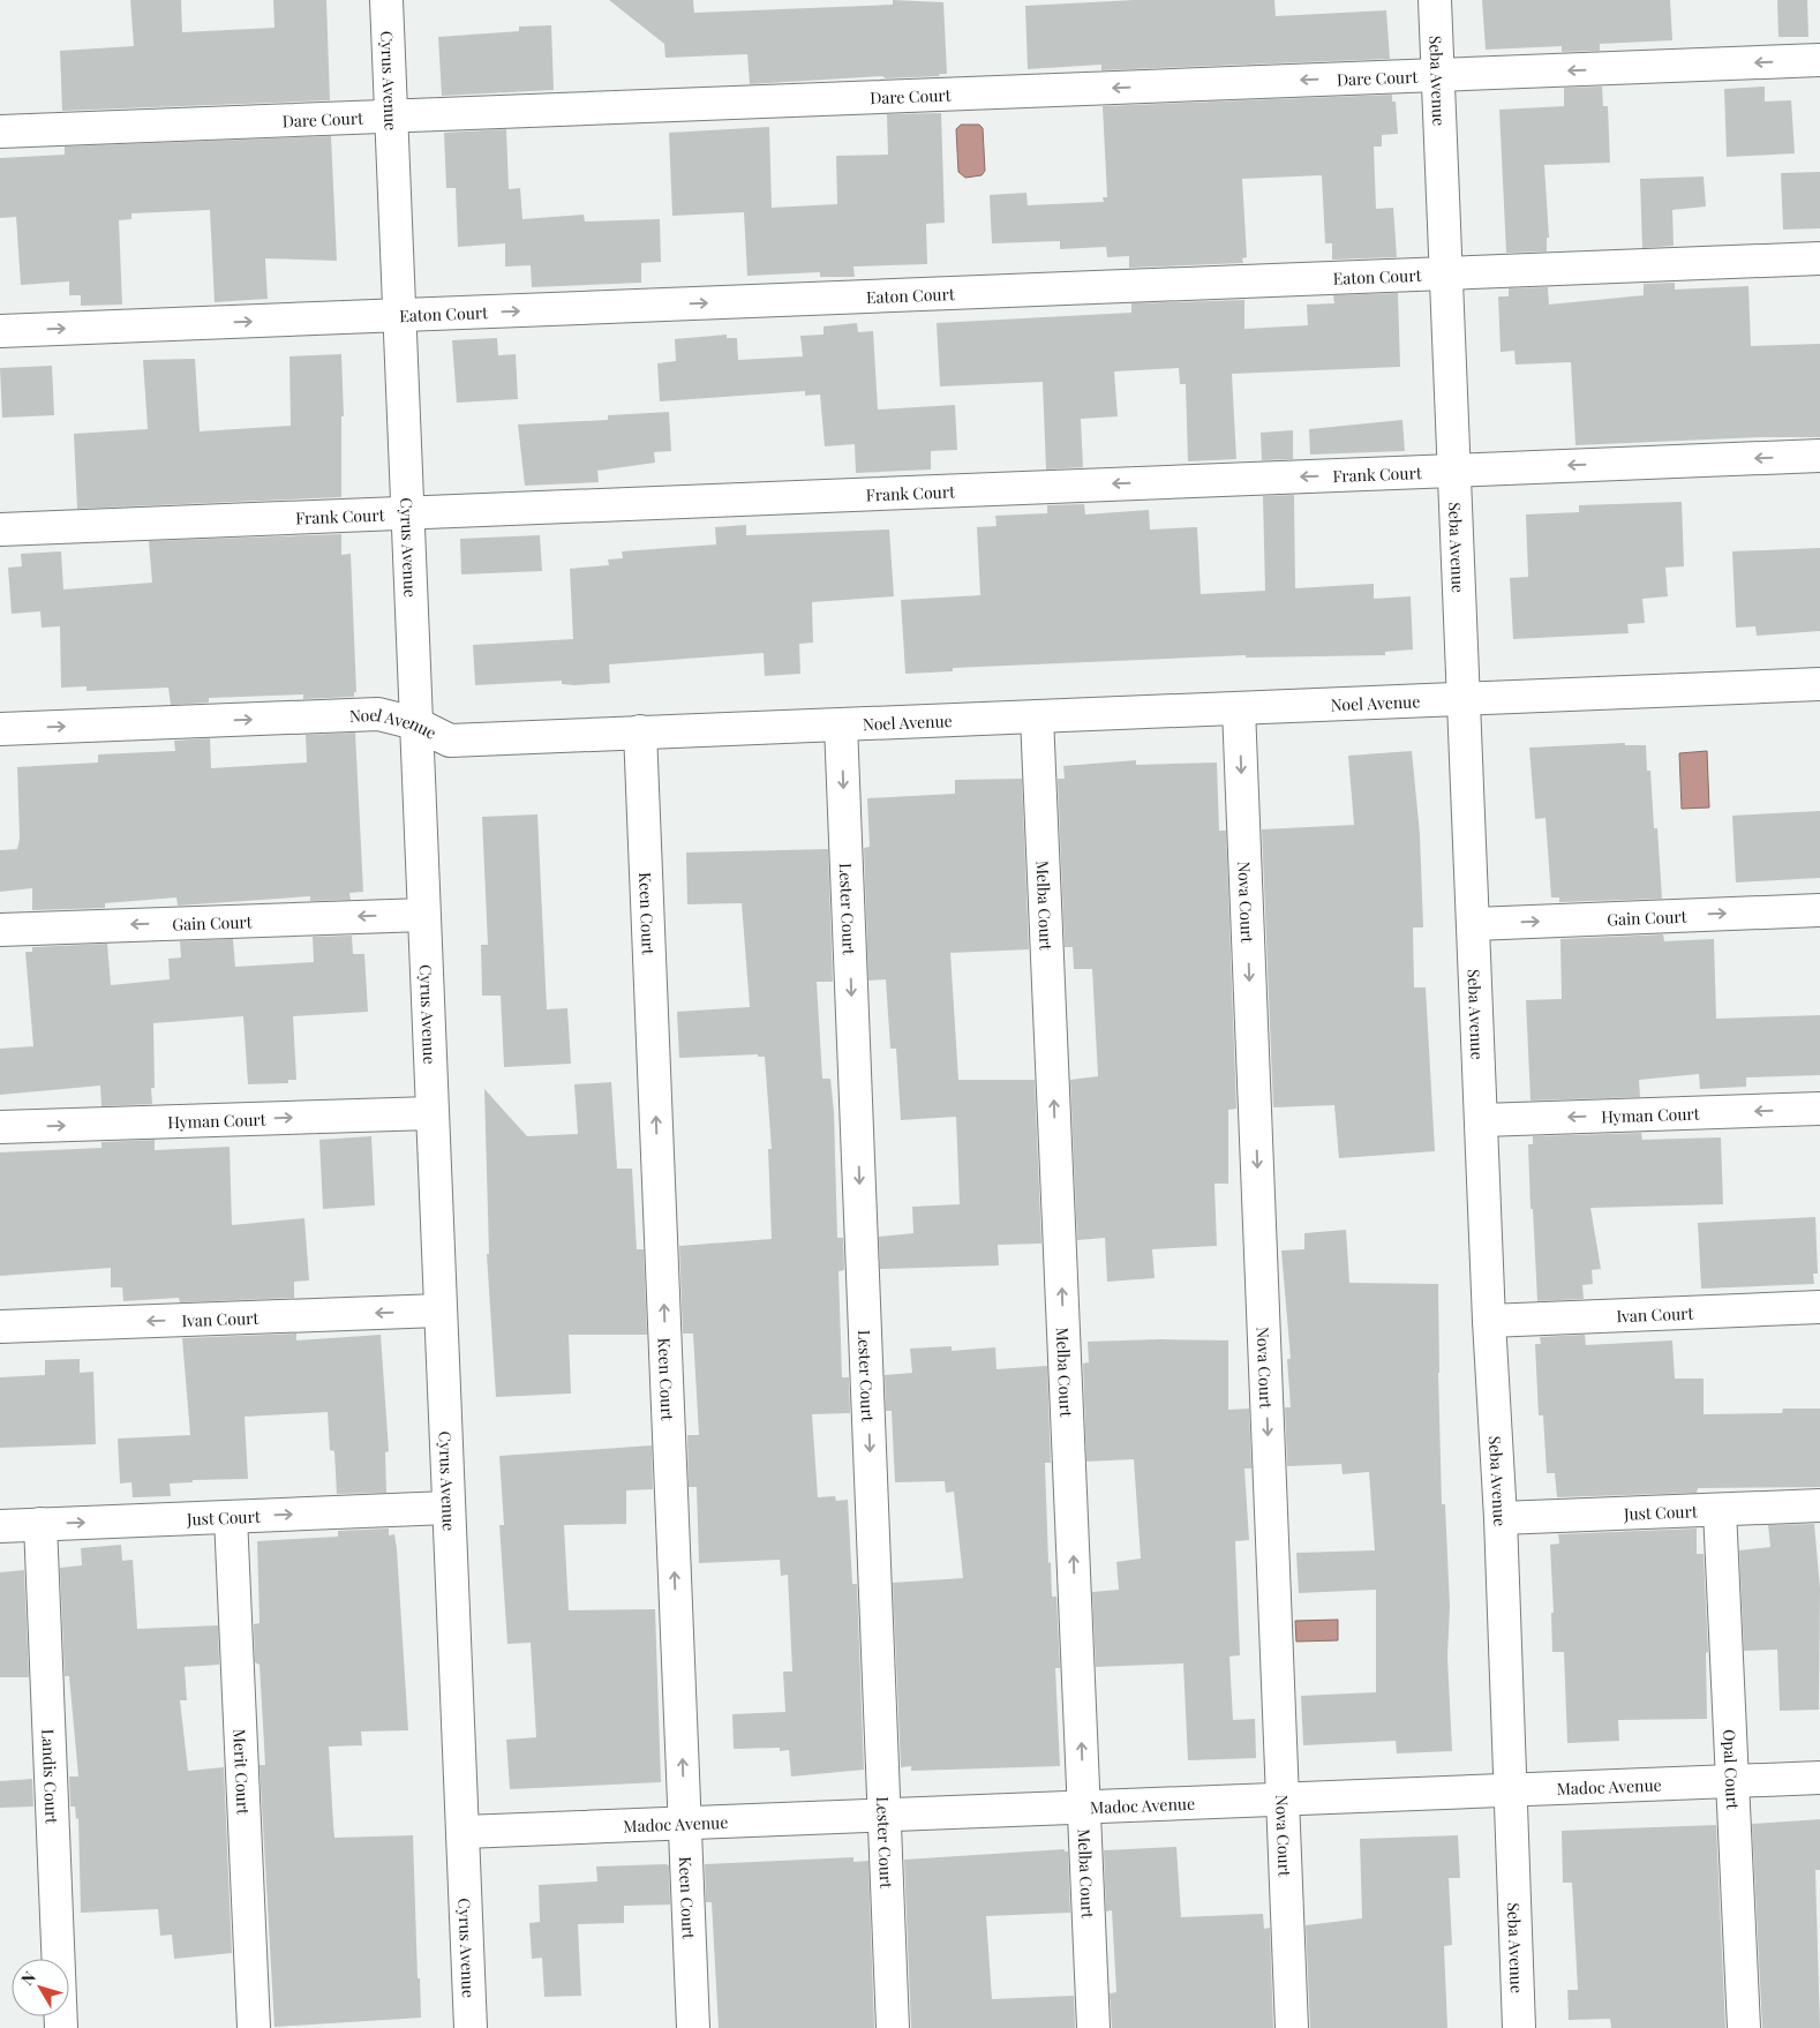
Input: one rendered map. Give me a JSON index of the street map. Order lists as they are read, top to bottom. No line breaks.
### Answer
{"streets":{"street":["Dare Court","Cyrus Avenue","Seba Avenue","Eaton Court","Frank Court","Noel Avenue","Nova Court","Melba Court","Lester Court","Keen Court","Gain Court","Hyman Court","Ivan Court","Just Court","Opal Court","Merit Court","Landis Court","Madoc Avenue"]},"crossings":[["Dare Court","Cyrus Avenue"],["Dare Court","Seba Avenue"],["Cyrus Avenue","Eaton Court"],["Cyrus Avenue","Frank Court"],["Cyrus Avenue","Noel Avenue"],["Cyrus Avenue","Gain Court"],["Cyrus Avenue","Hyman Court"],["Cyrus Avenue","Ivan Court"],["Cyrus Avenue","Just Court"],["Cyrus Avenue","Madoc Avenue"],["Seba Avenue","Eaton Court"],["Seba Avenue","Frank Court"],["Seba Avenue","Noel Avenue"],["Seba Avenue","Gain Court"],["Seba Avenue","Hyman Court"],["Seba Avenue","Ivan Court"],["Seba Avenue","Just Court"],["Seba Avenue","Madoc Avenue"],["Noel Avenue","Nova Court"],["Noel Avenue","Melba Court"],["Noel Avenue","Lester Court"],["Noel Avenue","Keen Court"],["Nova Court","Madoc Avenue"],["Melba Court","Madoc Avenue"],["Lester Court","Madoc Avenue"],["Keen Court","Madoc Avenue"],["Just Court","Opal Court"],["Just Court","Merit Court"],["Just Court","Landis Court"],["Opal Court","Madoc Avenue"]],"one_way":["Dare Court","Eaton Court","Frank Court","Nova Court","Melba Court","Lester Court","Keen Court","Ivan Court","Just Court"],"north":"top left"}
